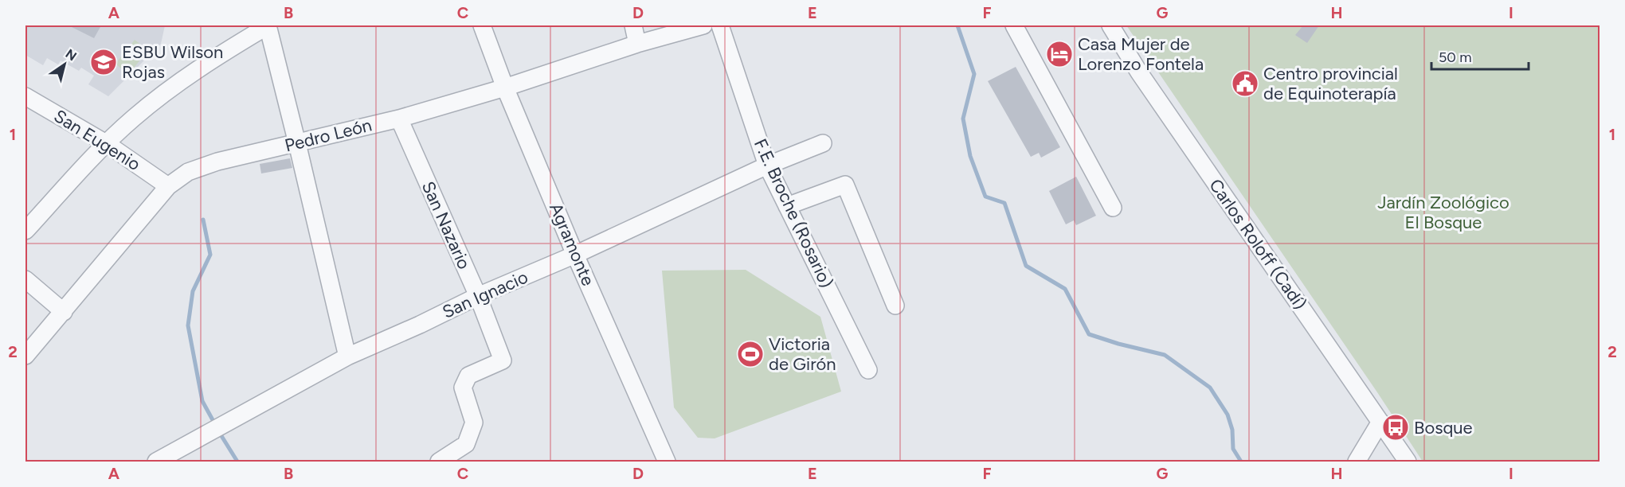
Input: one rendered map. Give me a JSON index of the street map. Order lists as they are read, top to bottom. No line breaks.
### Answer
{"streets":{"street":["Pedro León","San Eugenio","F.E. Broche (Rosario)","San Nazario","Agramonte","Carlos Roloff (Cadí)","San Ignacio"]},"crossings":[["Pedro León","San Eugenio"],["Pedro León","San Nazario"],["Pedro León","Agramonte"],["F.E. Broche (Rosario)","San Ignacio"],["San Nazario","San Ignacio"],["Agramonte","San Ignacio"]],"parks":["Jardín Zoológico El Bosque"],"places":{"hotel":["Casa Mujer de Lorenzo Fontela"],"school or university":["ESBU Wilson Rojas"],"public building":["Centro provincial de Equinoterapía"],"sports":["Victoria de Girón"],"bus stop":["Bosque"]},"scale_bar":"50 m","north":"top right","grid":{"columns":["A","B","C","D","E","F","G","H","I"],"rows":["1","2"]}}
